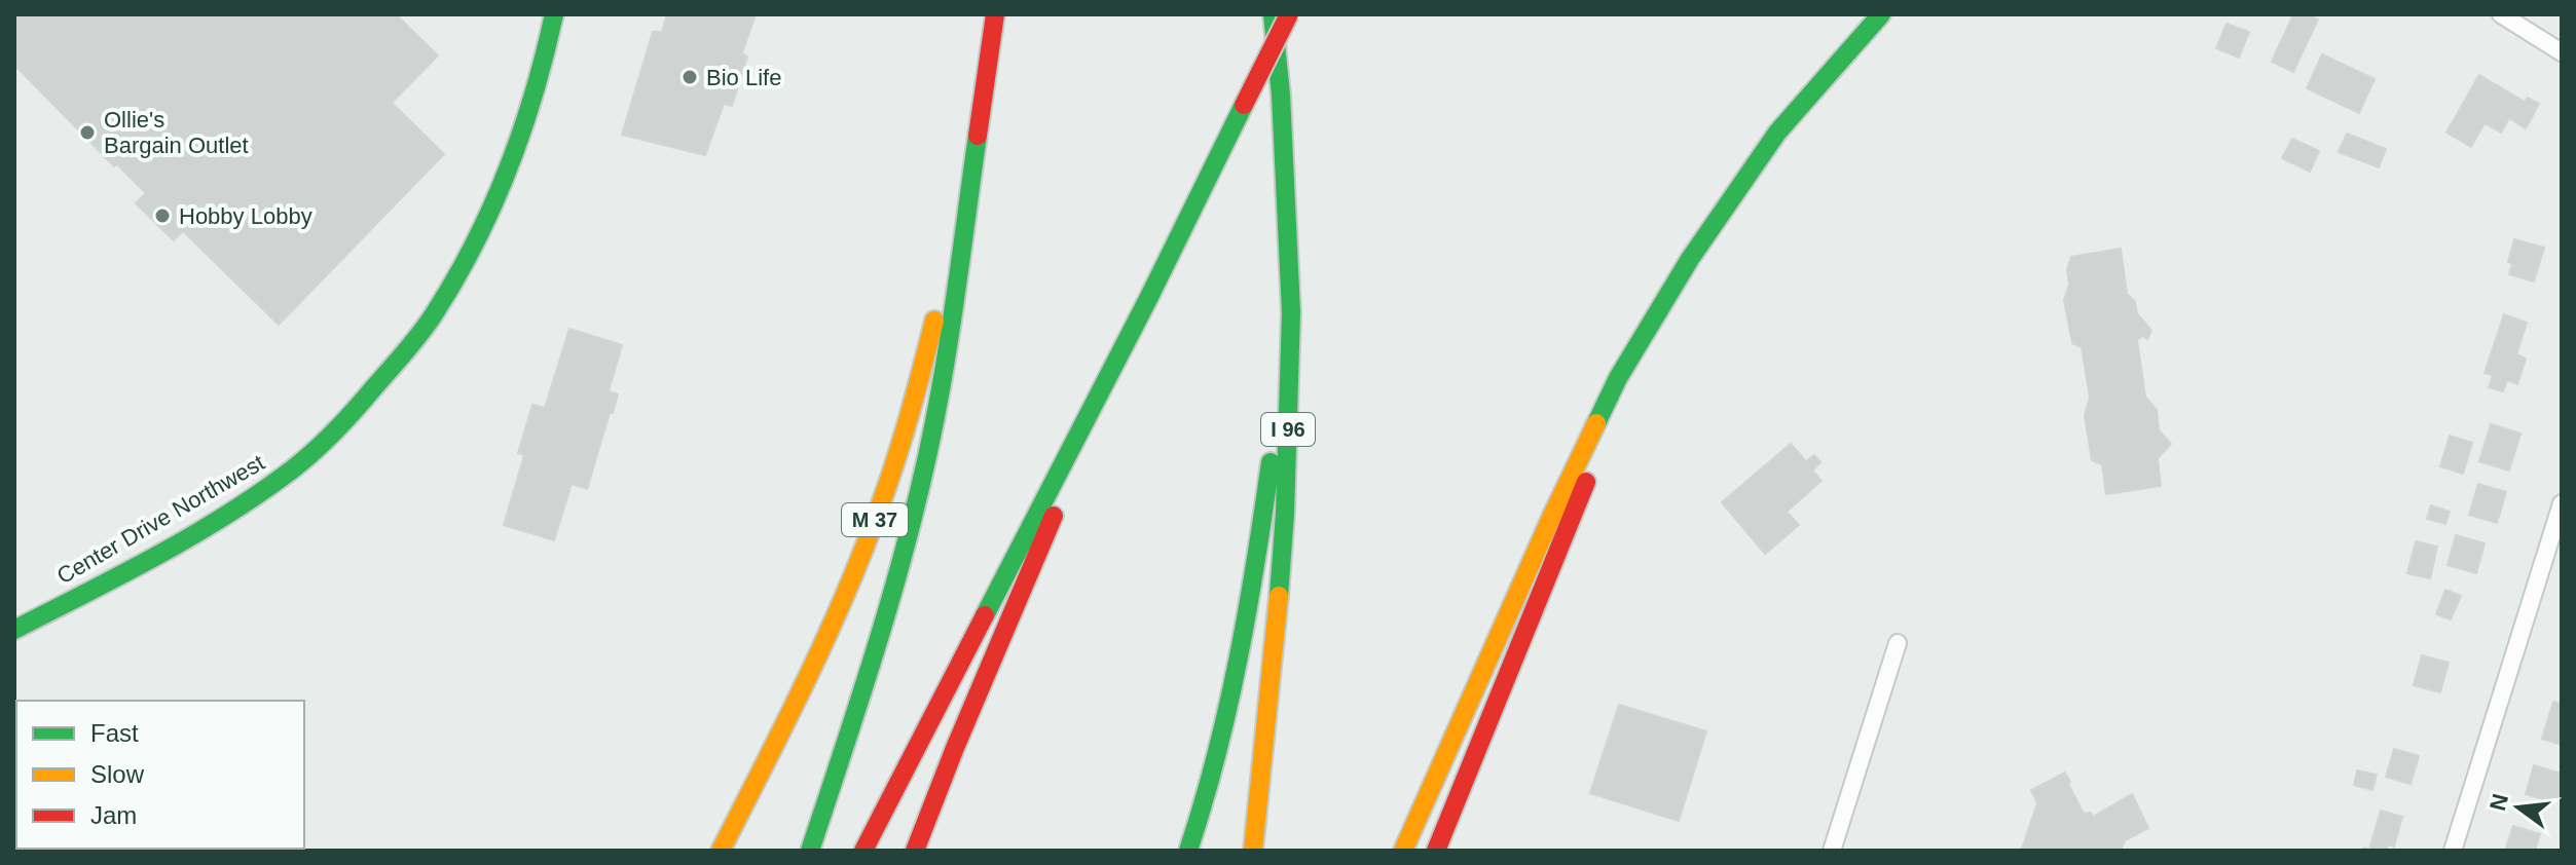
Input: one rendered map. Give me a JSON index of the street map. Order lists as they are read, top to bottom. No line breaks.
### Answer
{"streets":{"main road":["I 96","Center Drive Northwest","M 37"]},"places":["Bio Life","Ollie's Bargain Outlet","Hobby Lobby"],"legend":["Fast","Slow","Jam"],"north":"left"}
